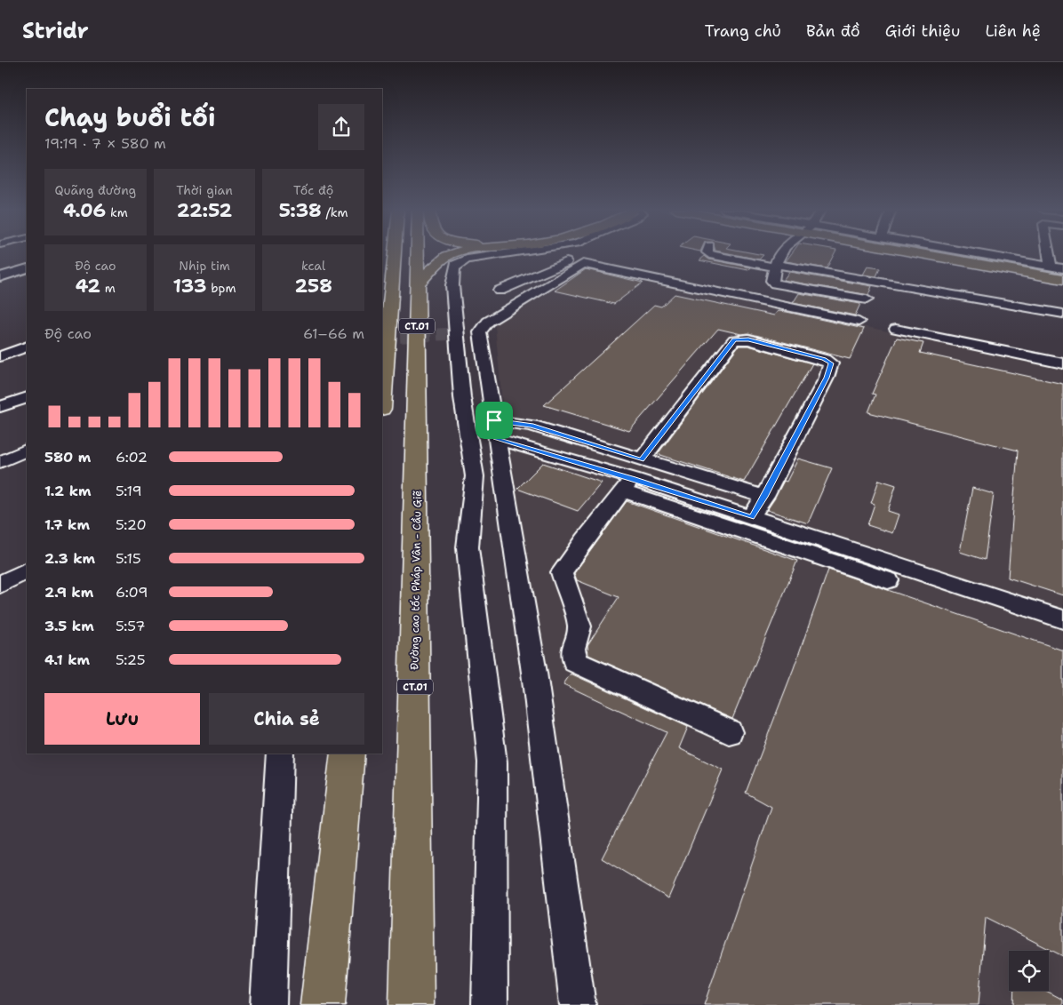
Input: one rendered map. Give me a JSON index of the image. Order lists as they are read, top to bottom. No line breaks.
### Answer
{"streets":{"main road":["CT.01","Đường cao tốc Pháp Vân - Cầu Giẽ"]},"page":{"header":"Stridr","nav":["Trang chủ","Bản đồ","Giới thiệu","Liên hệ"],"heading":["Chạy buổi tối","19:19 · 7 × 580 m"],"stats":[["Quãng đường","4.06 km"],["Thời gian","22:52"],["Tốc độ","5:38 /km"],["Độ cao","42 m"],["Nhịp tim","133 bpm"],["kcal","258"]],"chart":["Độ cao","61–66 m"],"list":[{"name":"580 m","note":"6:02"},{"name":"1.2 km","note":"5:19"},{"name":"1.7 km","note":"5:20"},{"name":"2.3 km","note":"5:15"},{"name":"2.9 km","note":"6:09"},{"name":"3.5 km","note":"5:57"},{"name":"4.1 km","note":"5:25"}],"buttons":["Lưu","Chia sẻ"]}}
